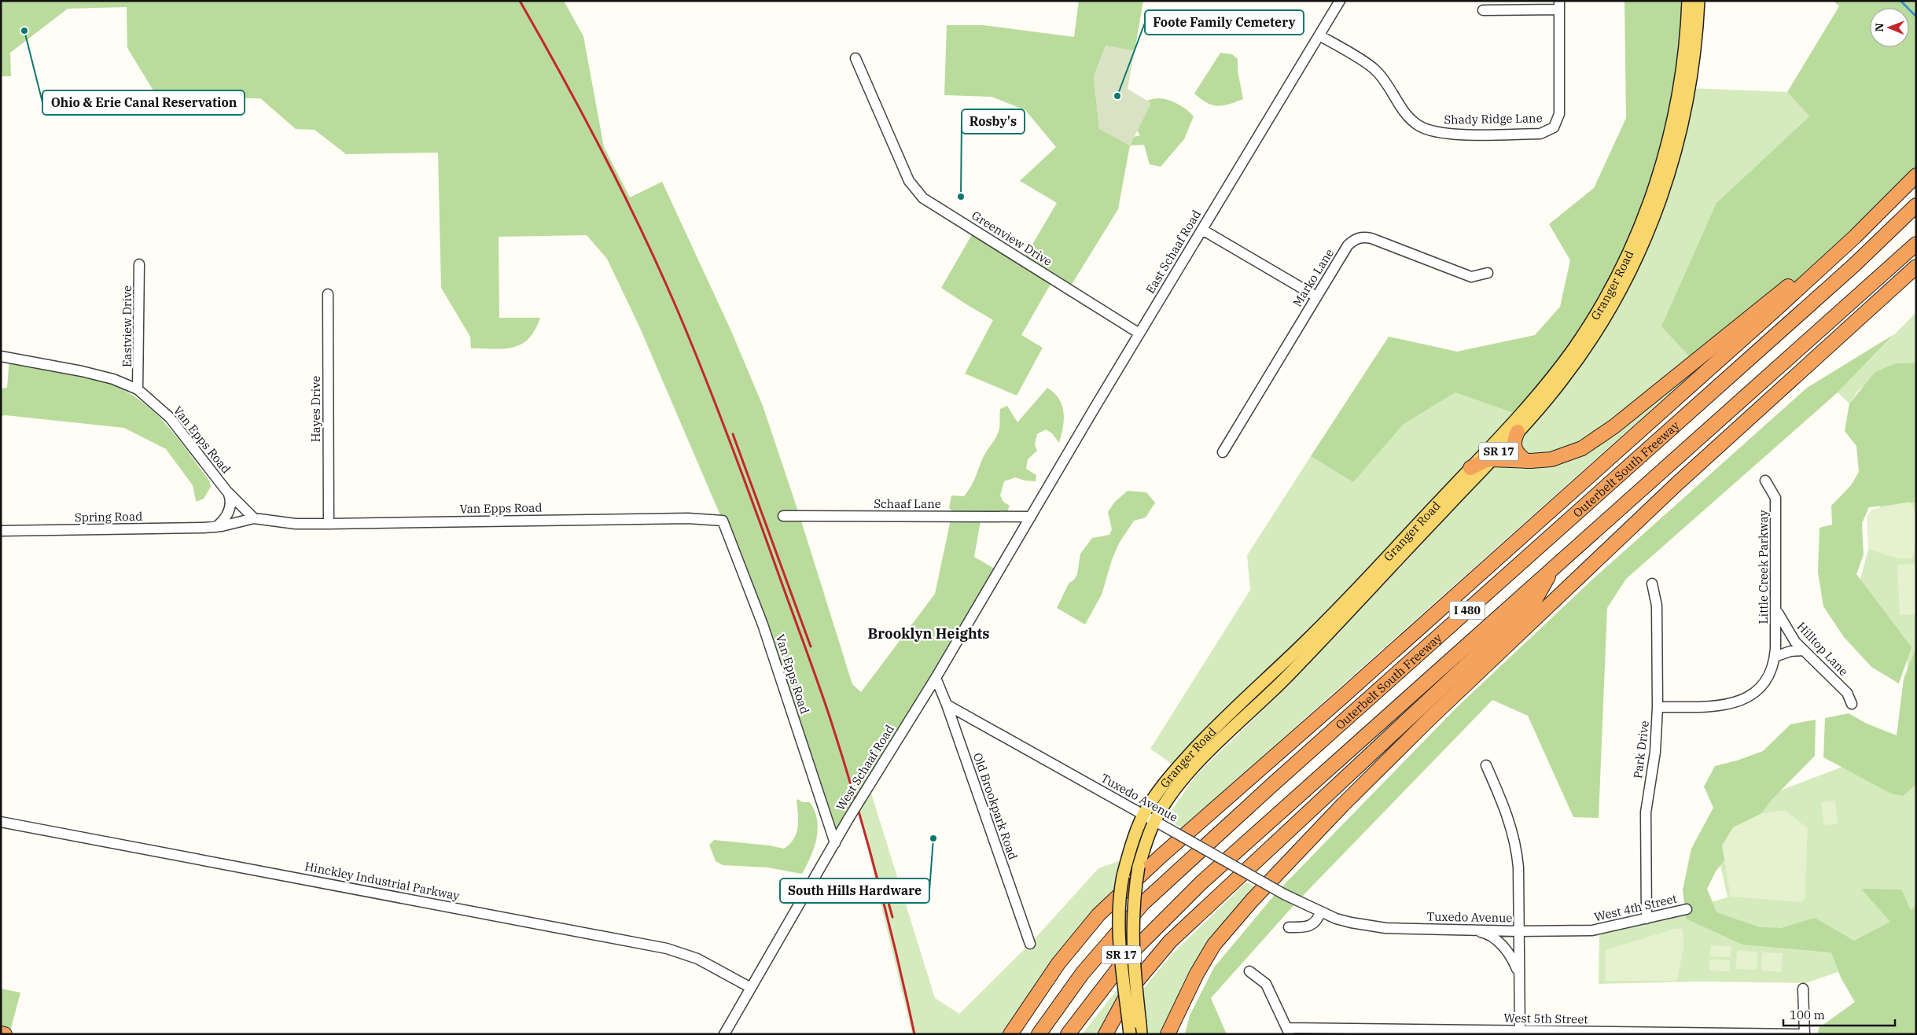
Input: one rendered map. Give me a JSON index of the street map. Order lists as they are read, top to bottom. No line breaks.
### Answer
{"streets":{"highway":["Outerbelt South Freeway","I 480"],"main road":["Granger Road","SR 17"],"street":["Shady Ridge Lane","Greenview Drive","East Schaaf Road","Marko Lane","Eastview Drive","Hayes Drive","Van Epps Road","Schaaf Lane","Spring Road","Little Creek Parkway","Hilltop Lane","Park Drive","West Schaaf Road","Tuxedo Avenue","Old Brookpark Road","Hinckley Industrial Parkway","West 4th Street","West 5th Street"]},"crossings":[["Shady Ridge Lane","East Schaaf Road"],["Greenview Drive","East Schaaf Road"],["East Schaaf Road","Schaaf Lane"],["East Schaaf Road","West Schaaf Road"],["Granger Road","Tuxedo Avenue"],["Eastview Drive","Van Epps Road"],["Hayes Drive","Van Epps Road"],["Van Epps Road","Spring Road"],["Van Epps Road","West Schaaf Road"],["Schaaf Lane","West Schaaf Road"],["Little Creek Parkway","Hilltop Lane"],["Little Creek Parkway","Park Drive"],["Park Drive","West 4th Street"],["West Schaaf Road","Old Brookpark Road"],["West Schaaf Road","Hinckley Industrial Parkway"],["Tuxedo Avenue","Old Brookpark Road"],["Tuxedo Avenue","West 4th Street"],["Tuxedo Avenue","West 5th Street"]],"districts":["Brooklyn Heights"],"places":["Ohio & Erie Canal Reservation","Foote Family Cemetery","Rosby's","South Hills Hardware"],"scale_bar":"100 m","north":"left"}
